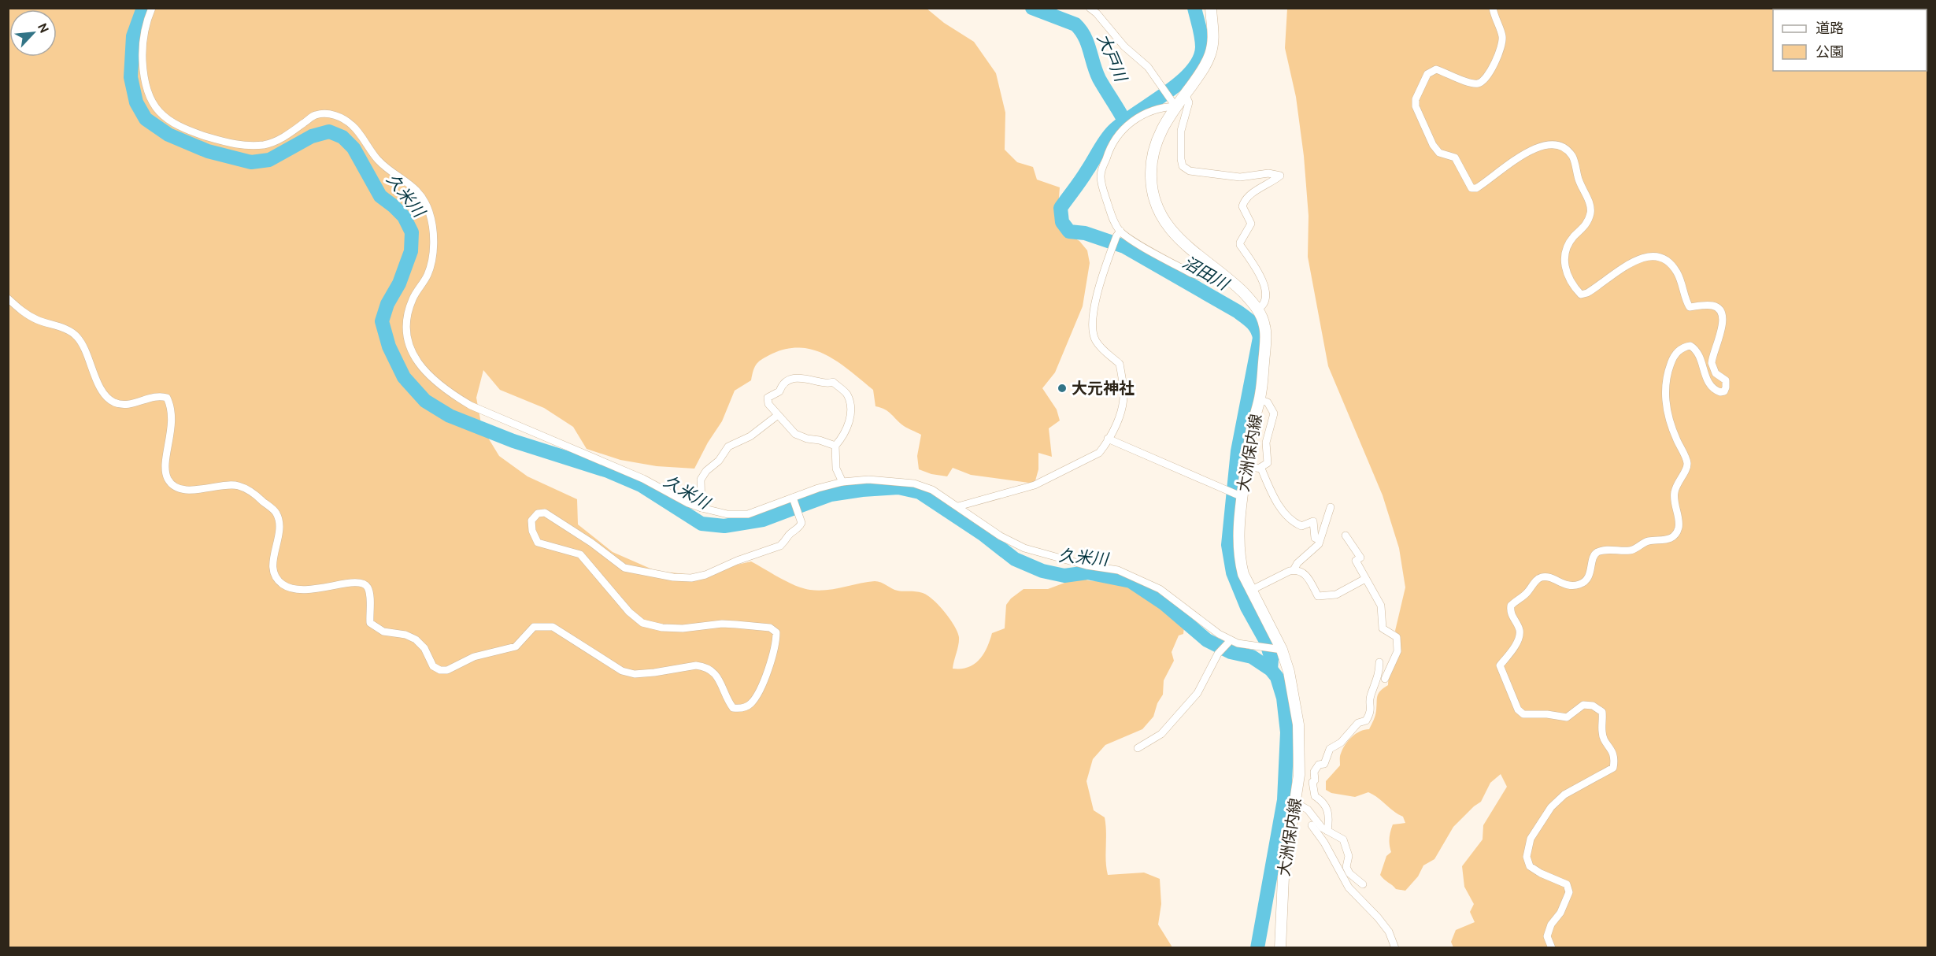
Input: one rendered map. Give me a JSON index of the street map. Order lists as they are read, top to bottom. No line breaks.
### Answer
{"streets":{"main road":["大洲保内線"]},"water":["大戸川","久米川","沼田川"],"places":["大元神社"],"legend":["道路","公園"],"north":"top right"}
